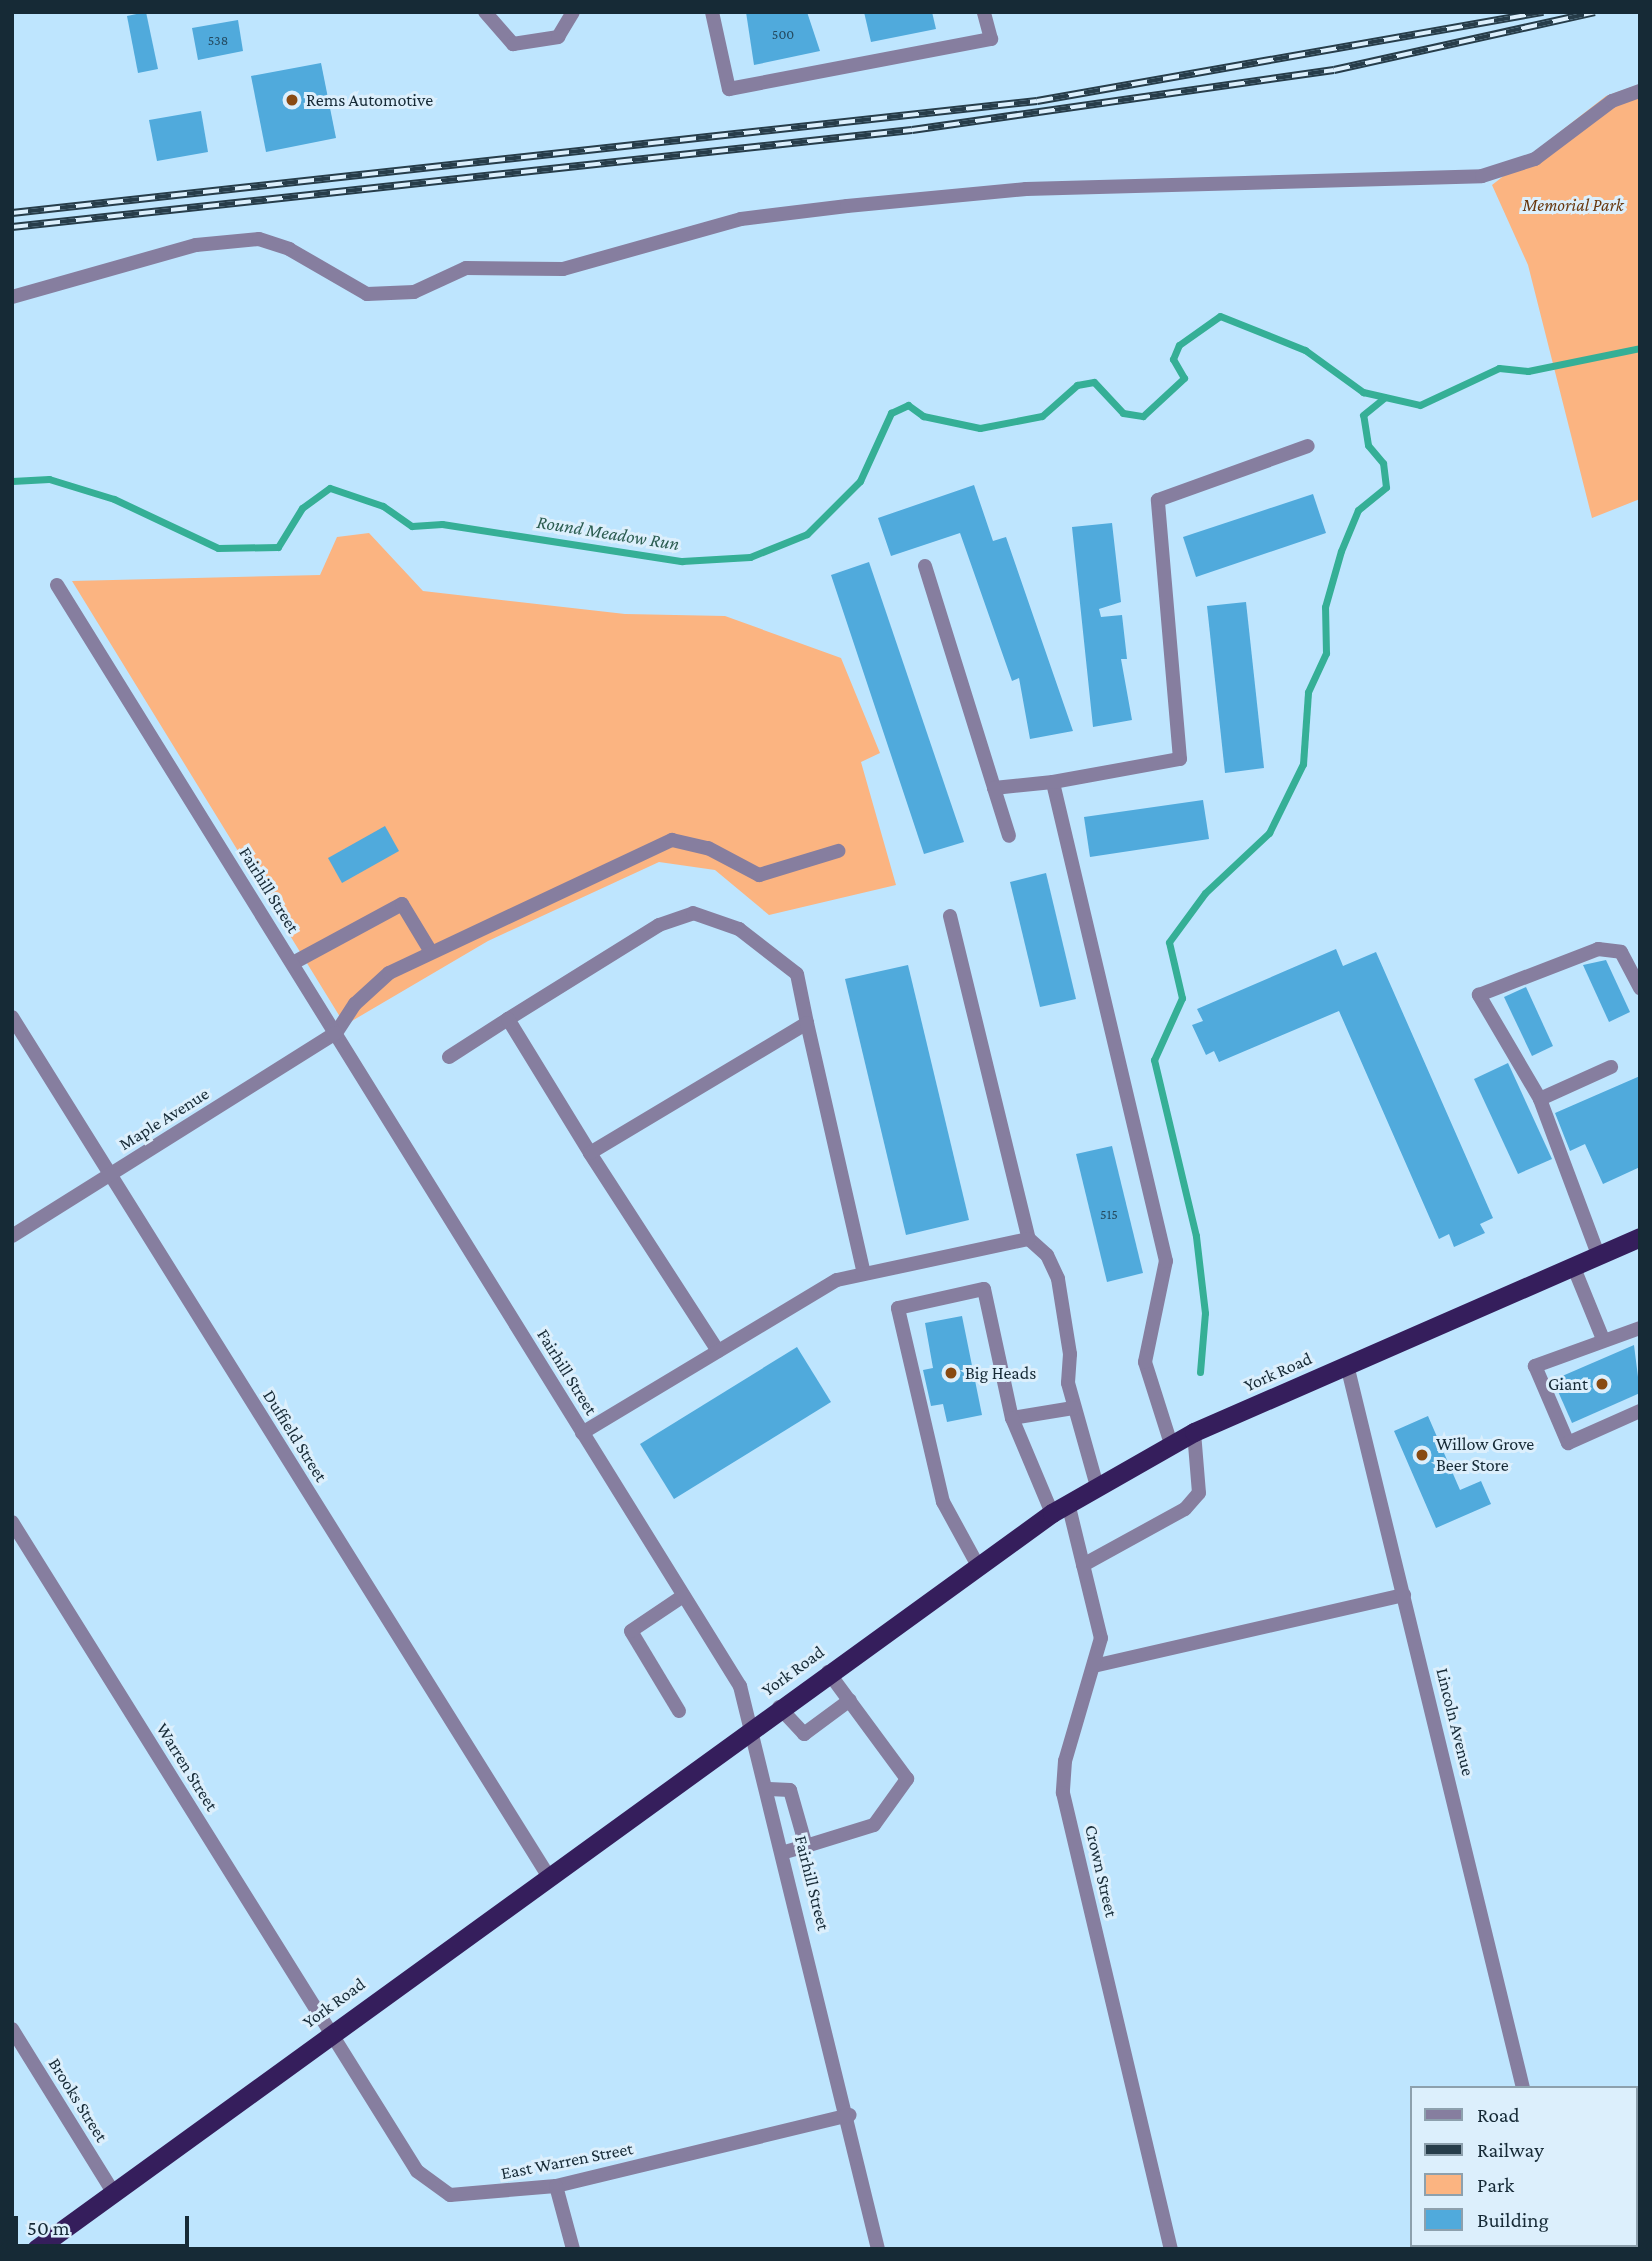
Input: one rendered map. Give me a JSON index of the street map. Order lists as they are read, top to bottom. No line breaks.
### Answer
{"streets":{"highway":["York Road"],"street":["Fairhill Street","Maple Avenue","Duffield Street","Lincoln Avenue","Warren Street","Crown Street","Brooks Street","East Warren Street"]},"crossings":[["Fairhill Street","Maple Avenue"],["Fairhill Street","York Road"],["Fairhill Street","East Warren Street"],["Maple Avenue","Duffield Street"],["York Road","Duffield Street"],["York Road","Lincoln Avenue"],["York Road","Warren Street"],["York Road","Crown Street"],["York Road","Brooks Street"],["York Road","East Warren Street"],["Warren Street","East Warren Street"]],"water":["Round Meadow Run"],"parks":["Memorial Park"],"places":["Rems Automotive","Big Heads","Giant","Willow Grove Beer Store"],"house_numbers":["500","538","515"],"legend":["Road","Railway","Park","Building"],"scale_bar":"50 m"}
